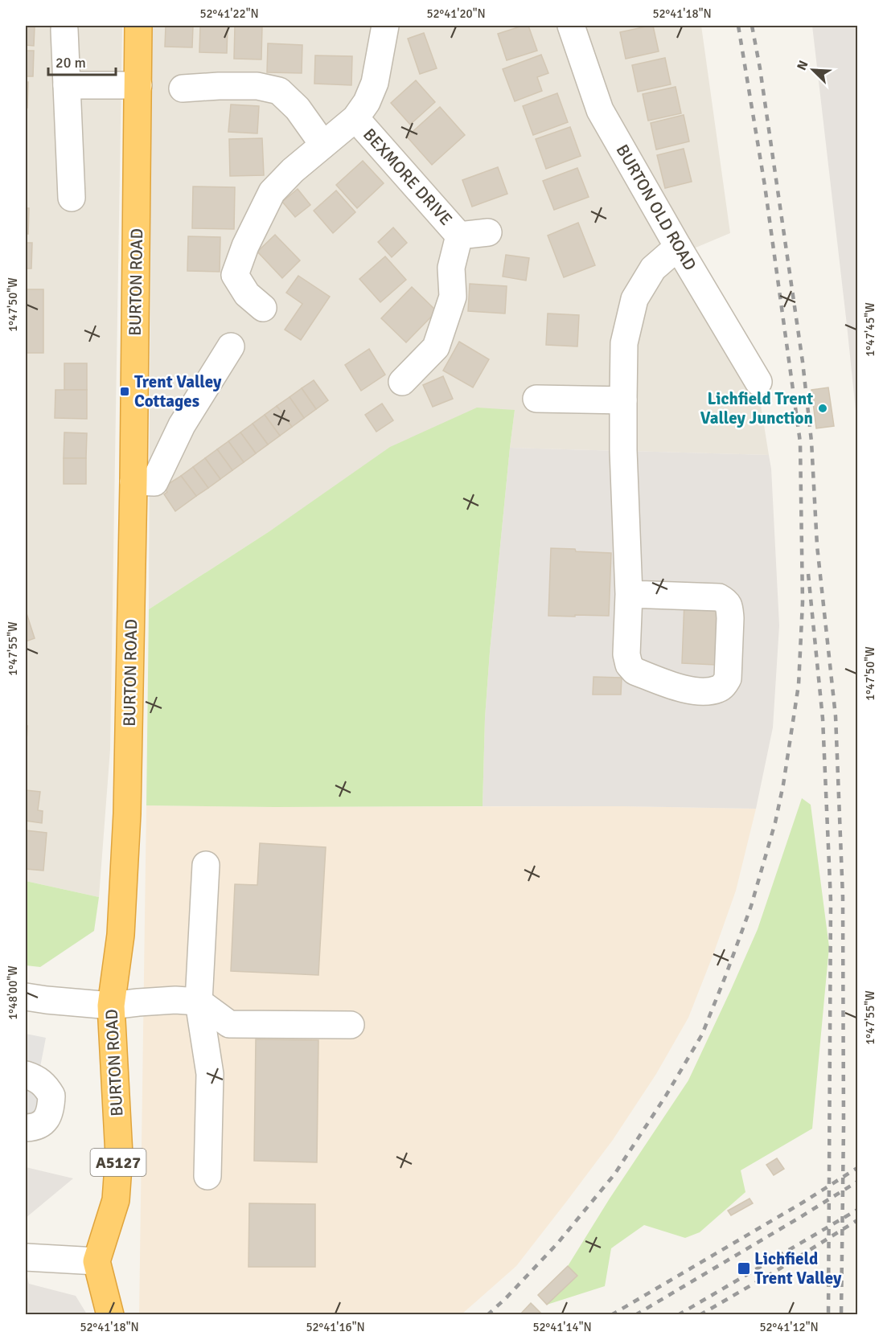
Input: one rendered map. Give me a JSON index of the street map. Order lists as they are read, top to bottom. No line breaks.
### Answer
{"streets":{"highway":["BURTON ROAD","A5127"],"street":["BEXMORE DRIVE","BURTON OLD ROAD"]},"places":{"transit":["Trent Valley Cottages","Lichfield Trent Valley"],"other":["Lichfield Trent Valley Junction"]},"scale_bar":"20 m","north":"top left","coordinates":["52°41'22\"N","52°41'20\"N","52°41'18\"N","1°47'50\"W","1°47'45\"W","1°47'55\"W","1°48'00\"W","52°41'16\"N","52°41'14\"N","52°41'12\"N"]}
